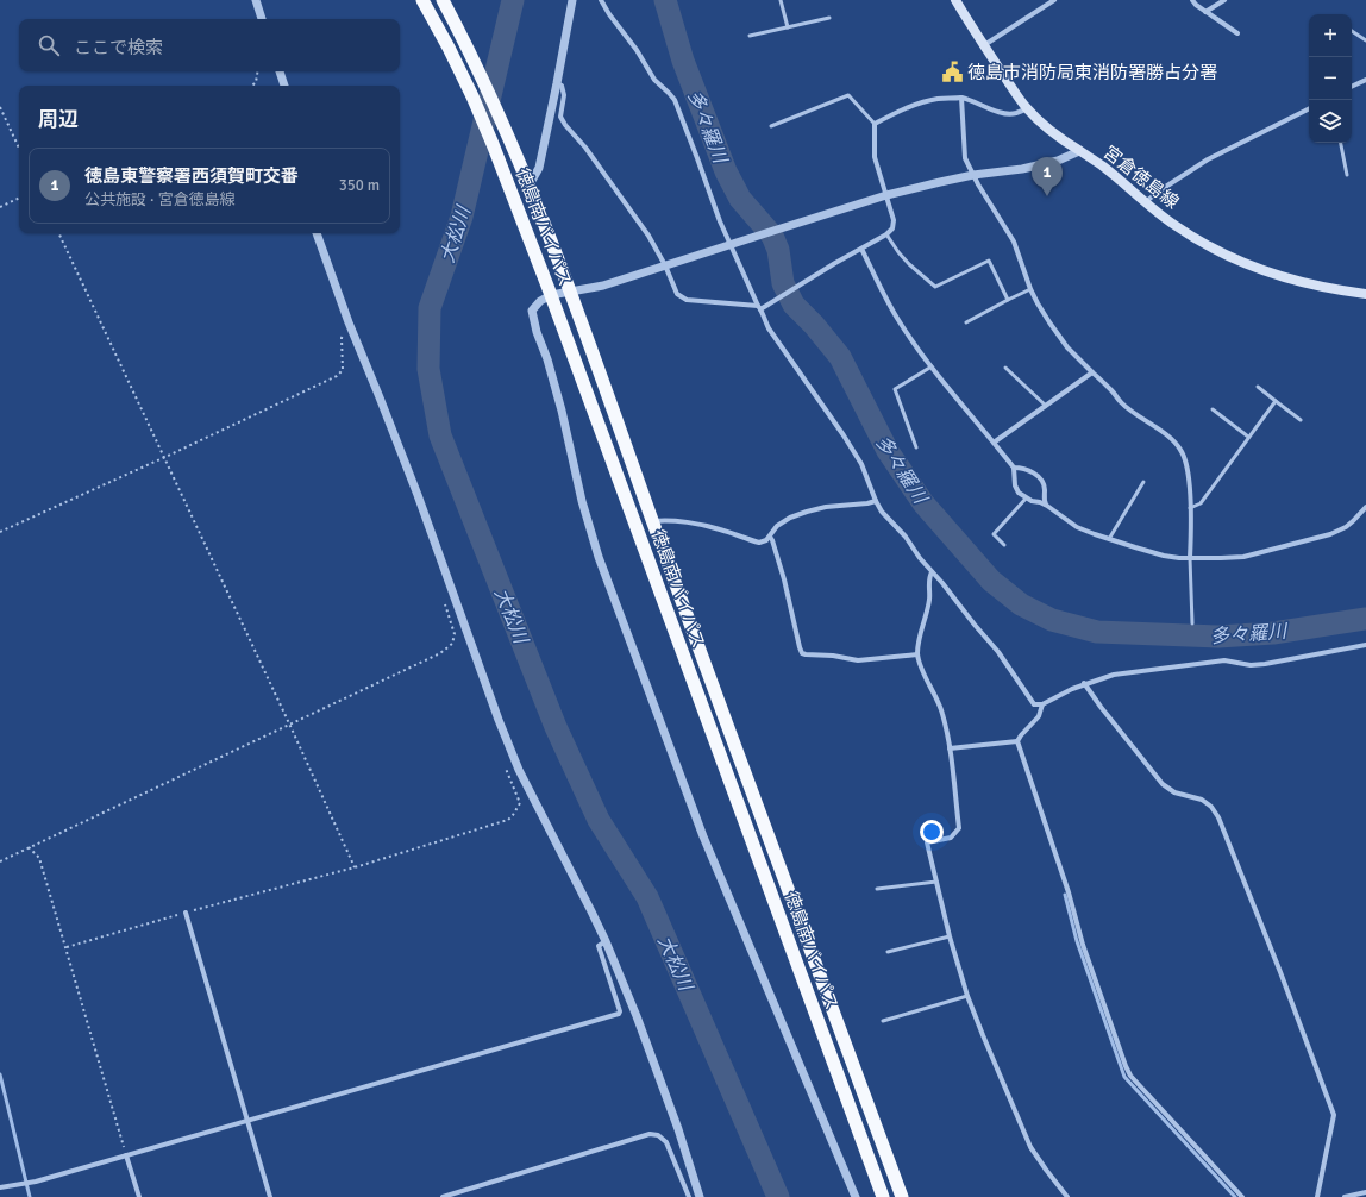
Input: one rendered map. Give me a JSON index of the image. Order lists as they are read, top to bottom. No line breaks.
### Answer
{"streets":{"highway":["徳島南バイパス"],"main road":["宮倉徳島線"]},"water":["多々羅川","大松川"],"places":{"public building":["徳島市消防局東消防署勝占分署"]},"page":{"map_buttons":["+","−"],"search":"ここで検索","heading":"周辺","list":[{"mark":"1","name":"徳島東警察署西須賀町交番","note":"公共施設 · 宮倉徳島線","value":"350 m"}],"pins":"1"}}
